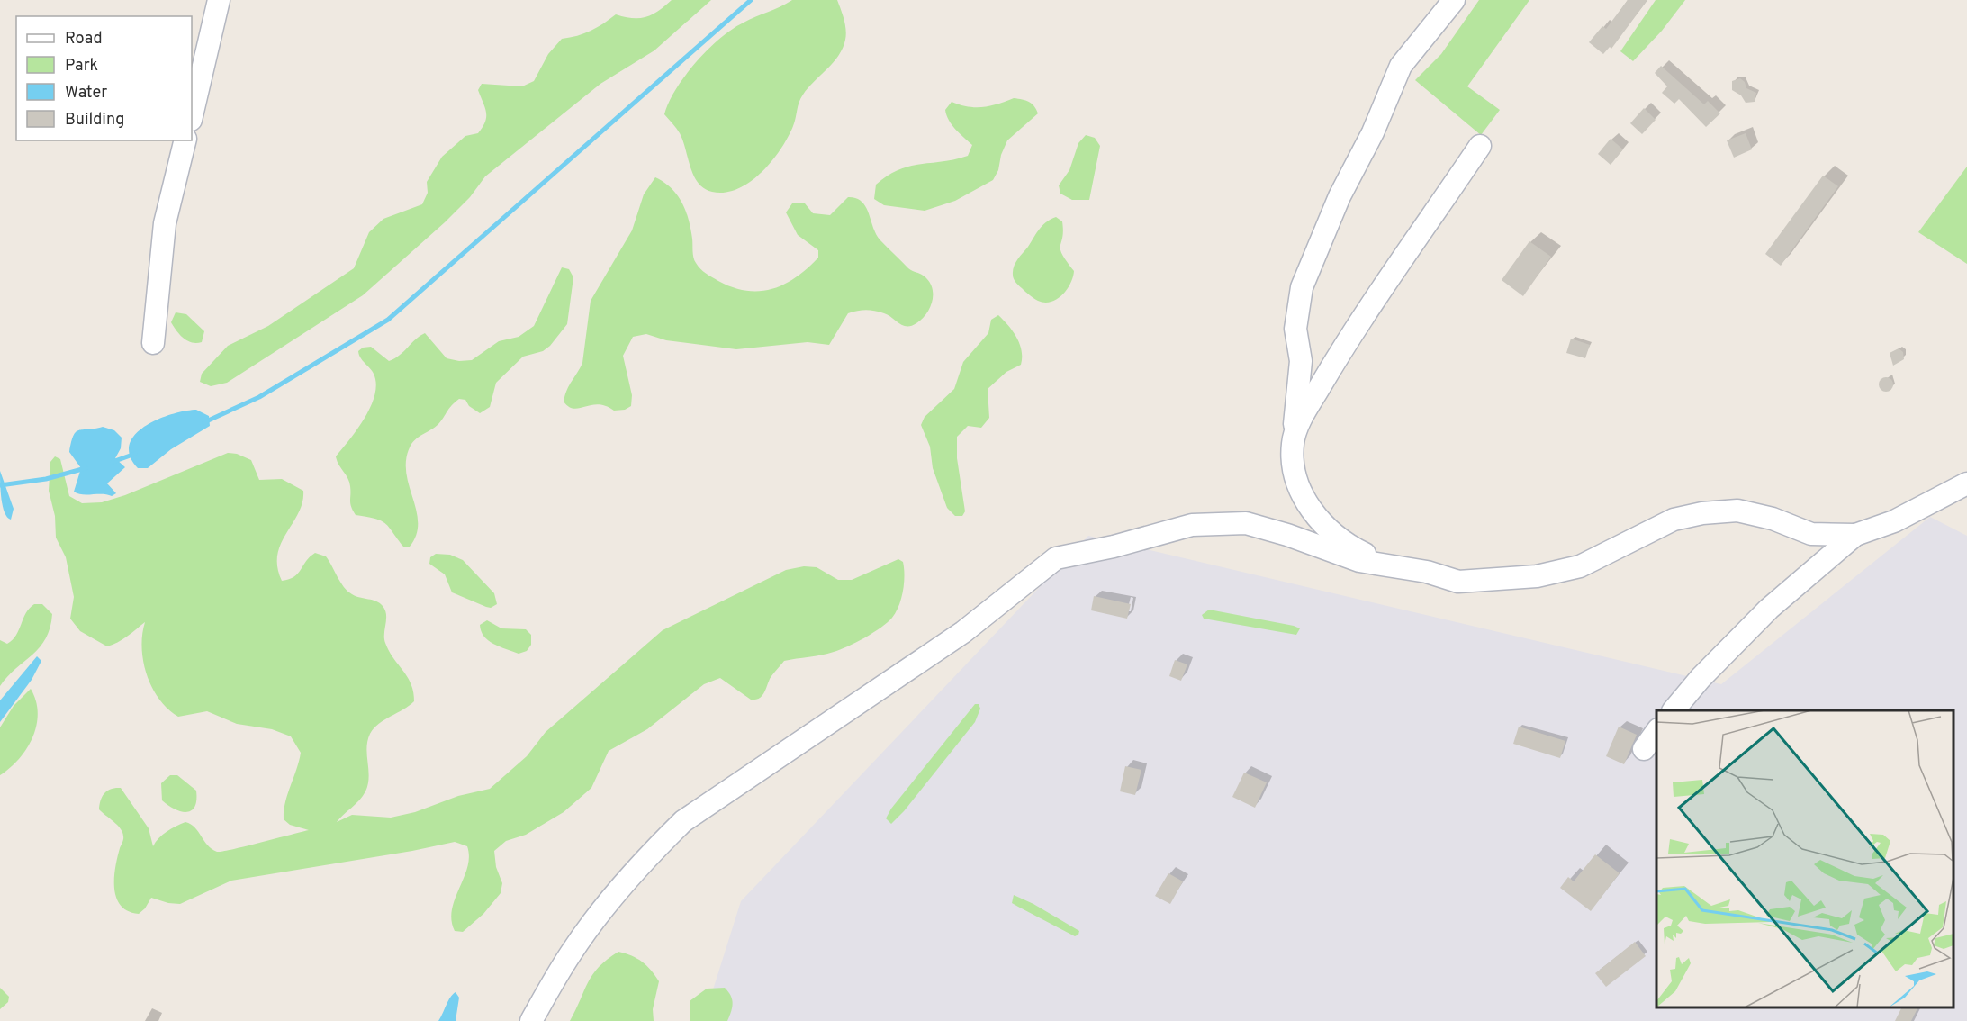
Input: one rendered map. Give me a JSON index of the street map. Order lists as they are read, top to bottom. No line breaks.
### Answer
{"legend":["Road","Park","Water","Building"]}
